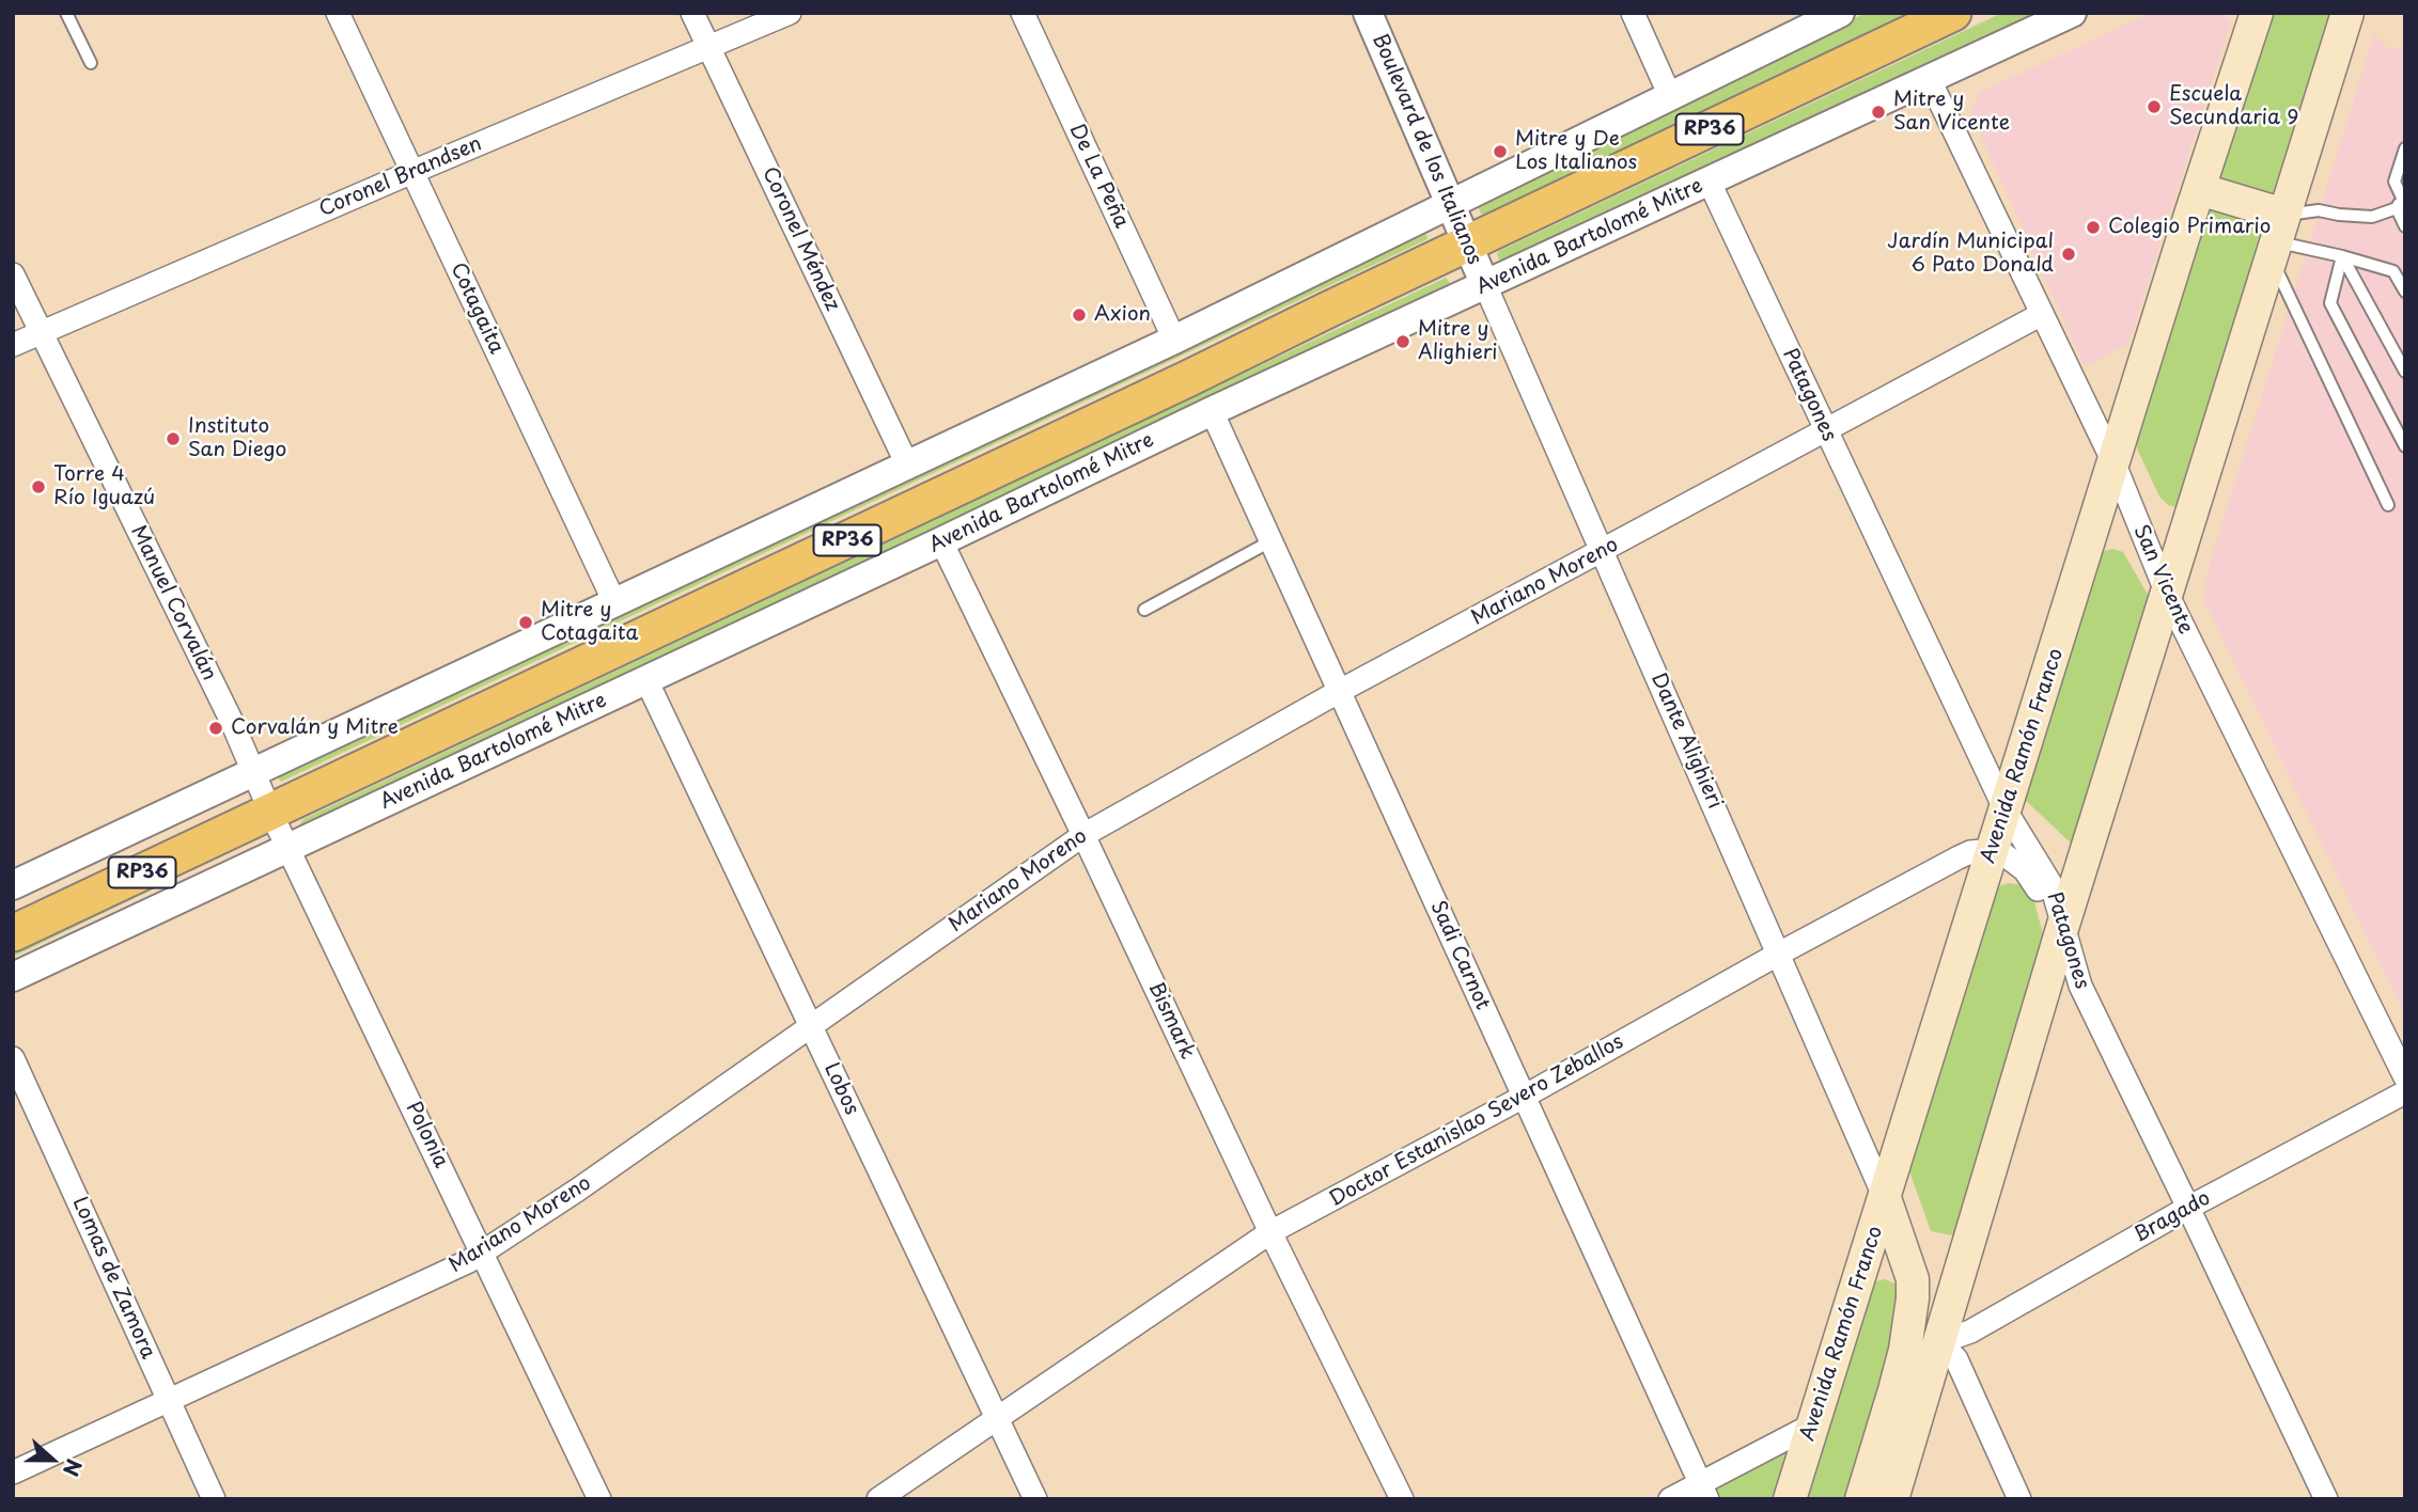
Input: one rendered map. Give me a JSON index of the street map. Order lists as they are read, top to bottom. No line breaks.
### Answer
{"streets":{"main road":["RP36","Avenida Bartolomé Mitre","Avenida Ramón Franco"],"street":["Boulevard de los Italianos","De La Peña","Coronel Brandsen","Coronel Méndez","Cotagaita","Patagones","San Vicente","Mariano Moreno","Manuel Corvalán","Dante Alighieri","Sadi Carnot","Bismark","Lobos","Doctor Estanislao Severo Zeballos","Polonia","Bragado","Lomas de Zamora"]},"crossings":[["Boulevard de los Italianos","Avenida Bartolomé Mitre"],["Boulevard de los Italianos","Dante Alighieri"],["Coronel Brandsen","Coronel Méndez"],["Coronel Brandsen","Cotagaita"],["Coronel Brandsen","Manuel Corvalán"],["Avenida Bartolomé Mitre","Patagones"],["Avenida Bartolomé Mitre","San Vicente"],["Avenida Bartolomé Mitre","Dante Alighieri"],["Avenida Bartolomé Mitre","Sadi Carnot"],["Avenida Bartolomé Mitre","Bismark"],["Avenida Bartolomé Mitre","Lobos"],["Avenida Bartolomé Mitre","Polonia"],["Patagones","Mariano Moreno"],["Patagones","Avenida Ramón Franco"],["Patagones","Bragado"],["San Vicente","Mariano Moreno"],["San Vicente","Avenida Ramón Franco"],["Mariano Moreno","Dante Alighieri"],["Mariano Moreno","Sadi Carnot"],["Mariano Moreno","Bismark"],["Mariano Moreno","Lobos"],["Mariano Moreno","Polonia"],["Mariano Moreno","Lomas de Zamora"],["Manuel Corvalán","Polonia"],["Dante Alighieri","Avenida Ramón Franco"],["Dante Alighieri","Doctor Estanislao Severo Zeballos"],["Avenida Ramón Franco","Doctor Estanislao Severo Zeballos"],["Sadi Carnot","Doctor Estanislao Severo Zeballos"],["Bismark","Doctor Estanislao Severo Zeballos"],["Lobos","Doctor Estanislao Severo Zeballos"]],"places":["Escuela Secundaria 9","Mitre y San Vicente","Mitre y De Los Italianos","Colegio Primario","Jardín Municipal 6 Pato Donald","Axion","Mitre y Alighieri","Instituto San Diego","Torre 4 Río Iguazú","Mitre y Cotagaita","Corvalán y Mitre"],"north":"right"}
